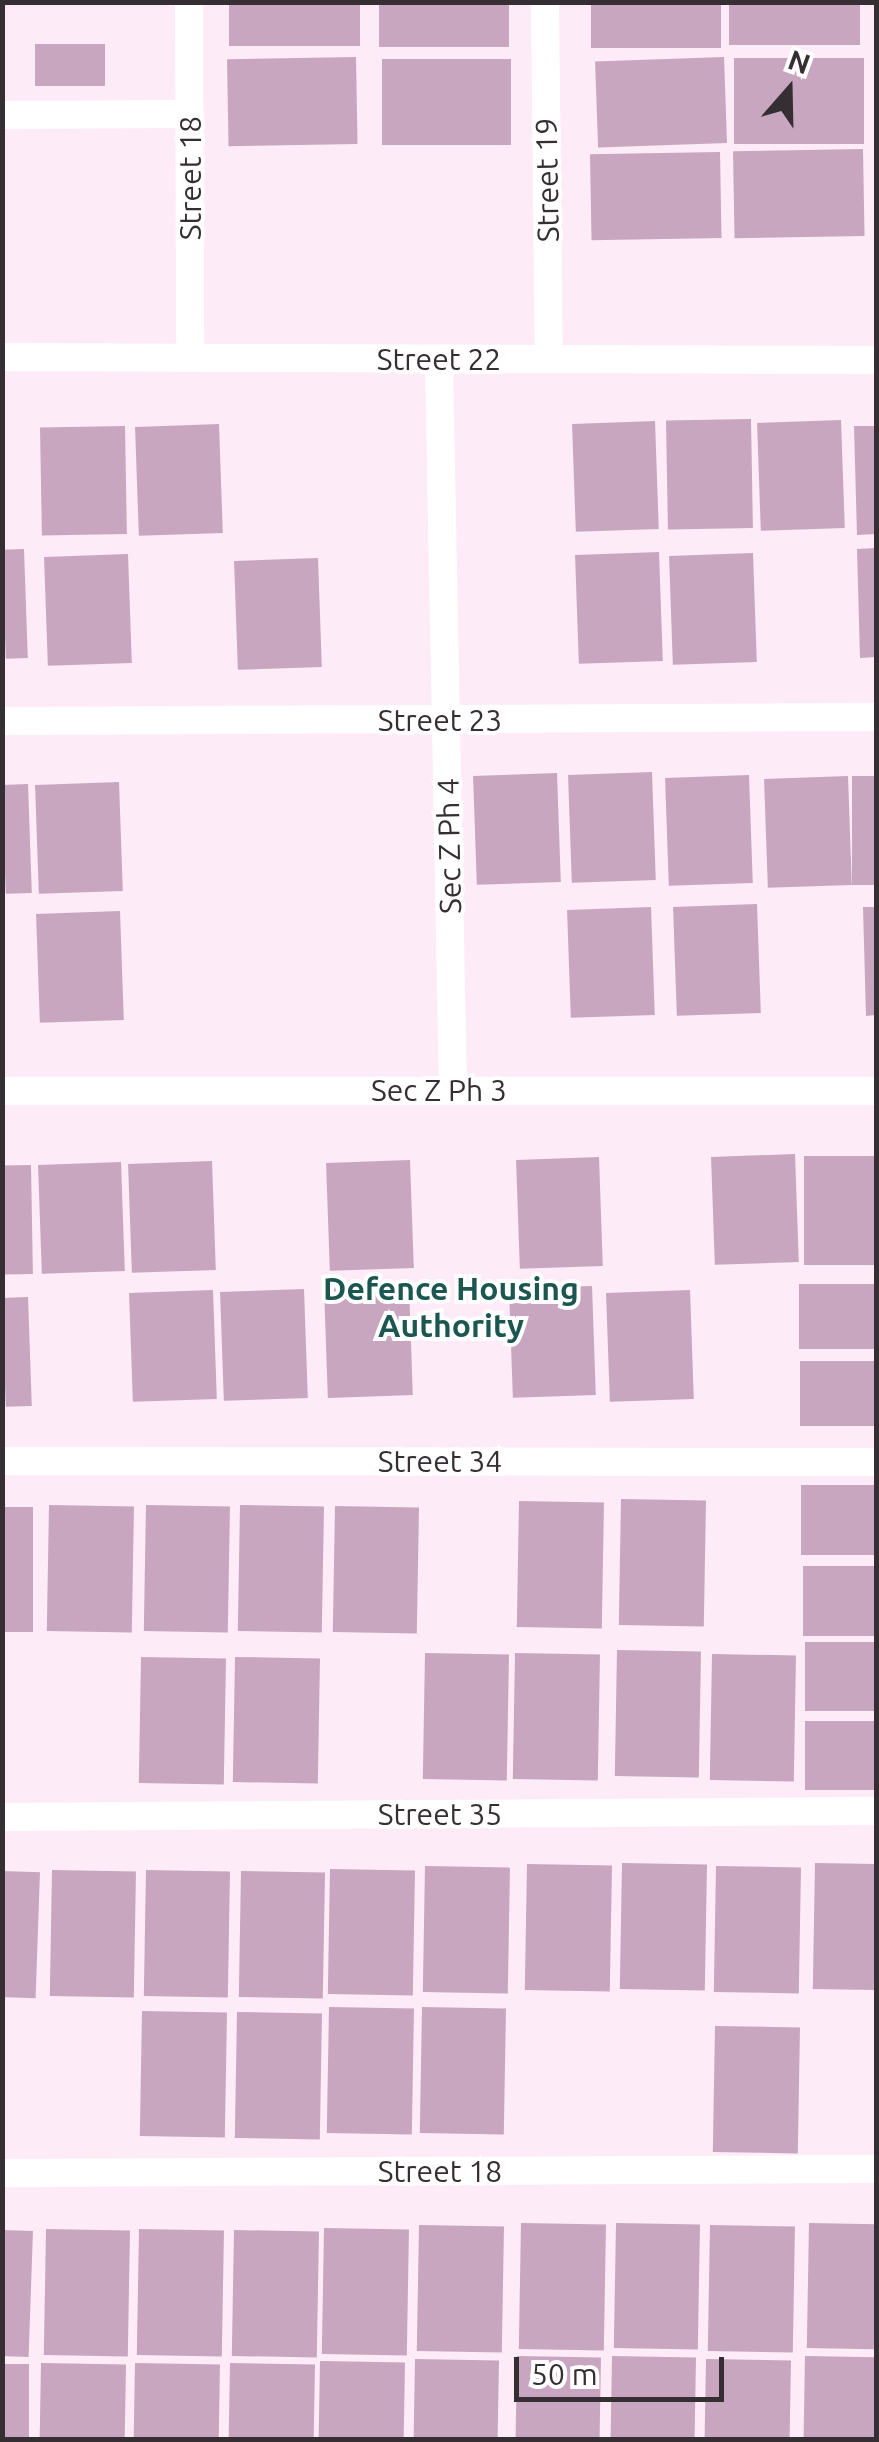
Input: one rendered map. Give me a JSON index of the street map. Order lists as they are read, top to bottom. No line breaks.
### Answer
{"streets":{"street":["Street 18","Street 19","Street 22","Street 23","Sec Z Ph 4","Sec Z Ph 3","Street 34","Street 35"]},"crossings":[["Street 18","Street 22"],["Street 19","Street 22"],["Street 22","Sec Z Ph 4"],["Street 23","Sec Z Ph 4"],["Sec Z Ph 4","Sec Z Ph 3"]],"districts":["Defence Housing Authority"],"scale_bar":"50 m","north":"top"}
